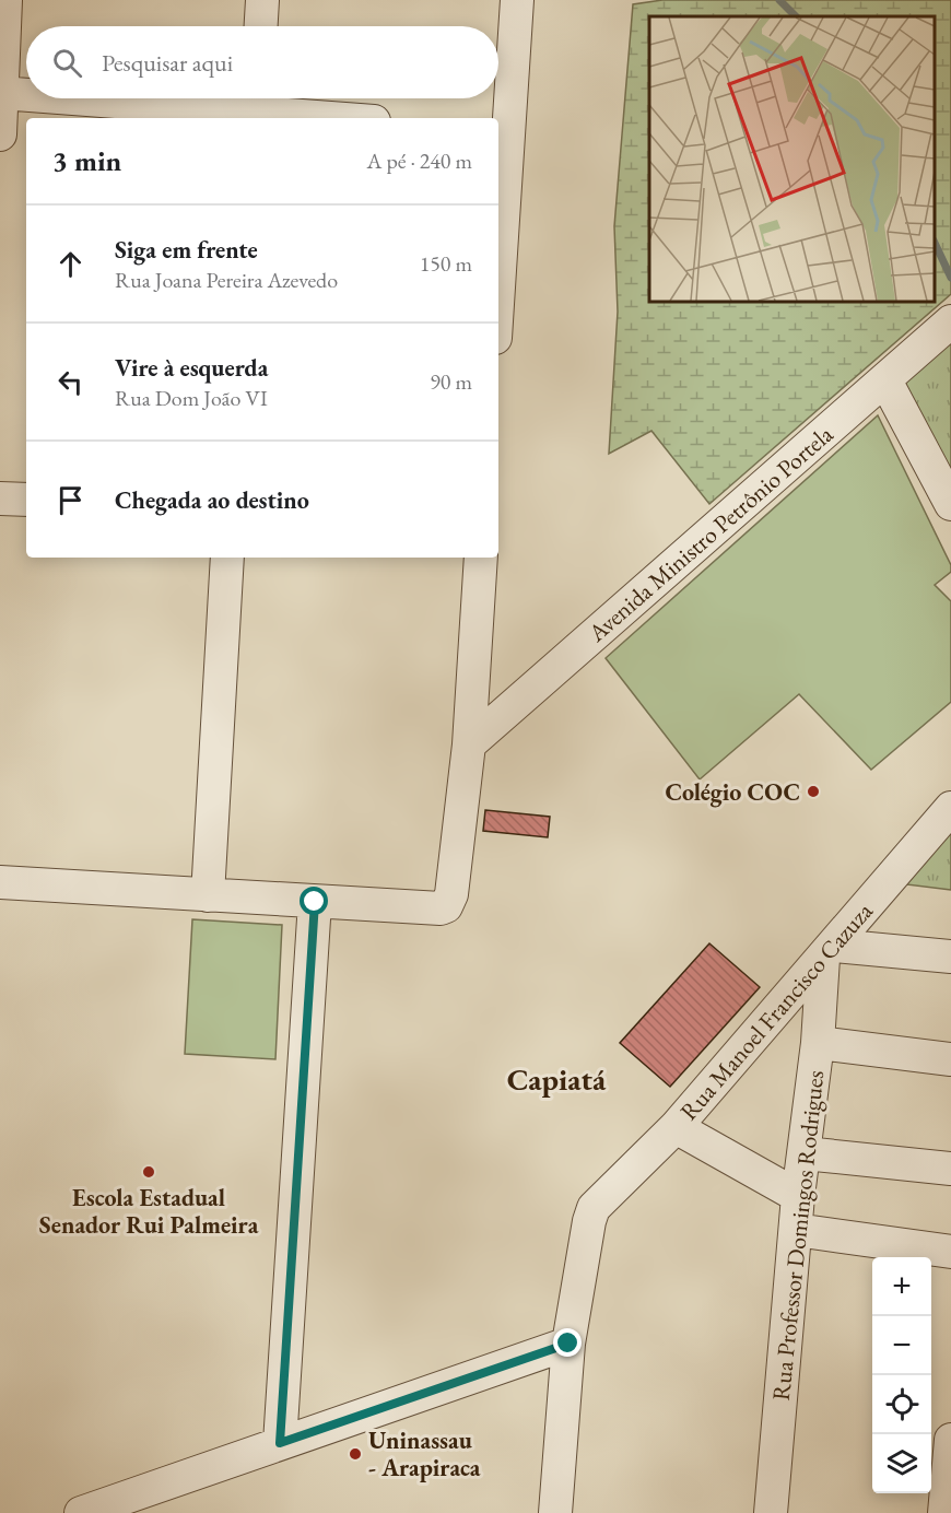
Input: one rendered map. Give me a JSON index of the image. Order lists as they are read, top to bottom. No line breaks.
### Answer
{"streets":{"street":["Avenida Ministro Petrônio Portela","Rua Manoel Francisco Cazuza","Rua Professor Domingos Rodrigues"]},"crossings":[["Rua Manoel Francisco Cazuza","Rua Professor Domingos Rodrigues"]],"districts":["Capiatá"],"places":["Colégio COC","Escola Estadual Senador Rui Palmeira","Uninassau - Arapiraca"],"page":{"search":"Pesquisar aqui","heading":["3 min","A pé · 240 m"],"list":[["Siga em frente","Rua Joana Pereira Azevedo","150 m"],["Vire à esquerda","Rua Dom João VI","90 m"],"Chegada ao destino"],"map_buttons":["+","−"]}}
